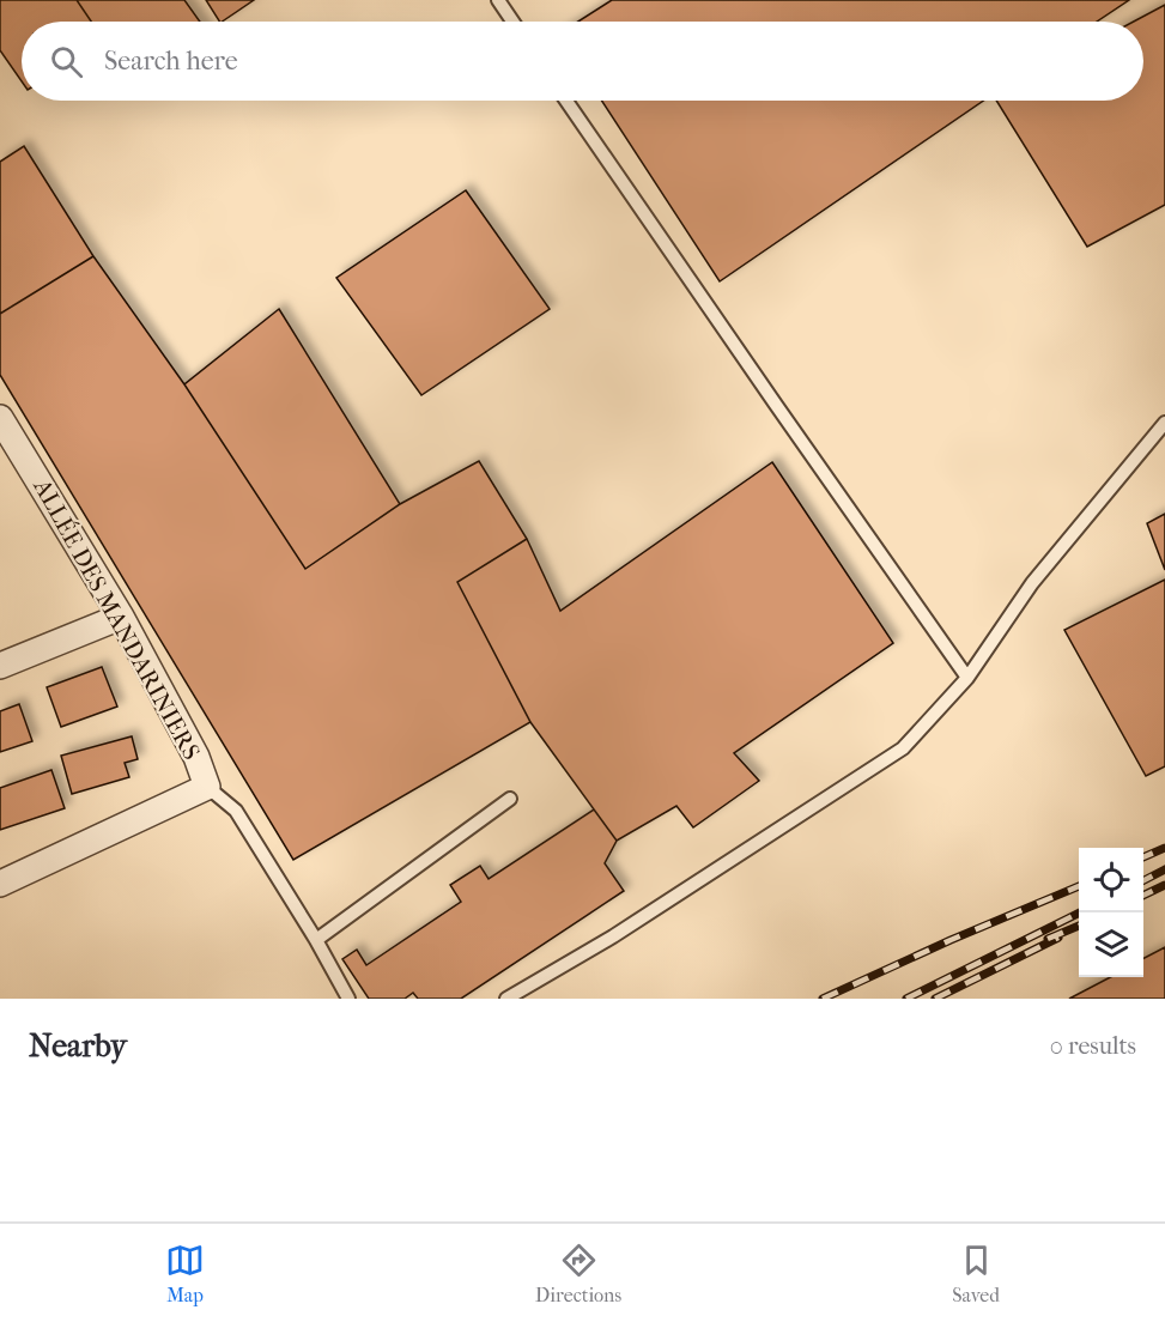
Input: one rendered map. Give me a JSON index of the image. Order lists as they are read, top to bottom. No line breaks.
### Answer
{"streets":{"street":["ALLÉE DES MANDARINIERS"]},"page":{"search":"Search here","heading":["Nearby","0 results"],"nav":["Map","Directions","Saved"]}}
